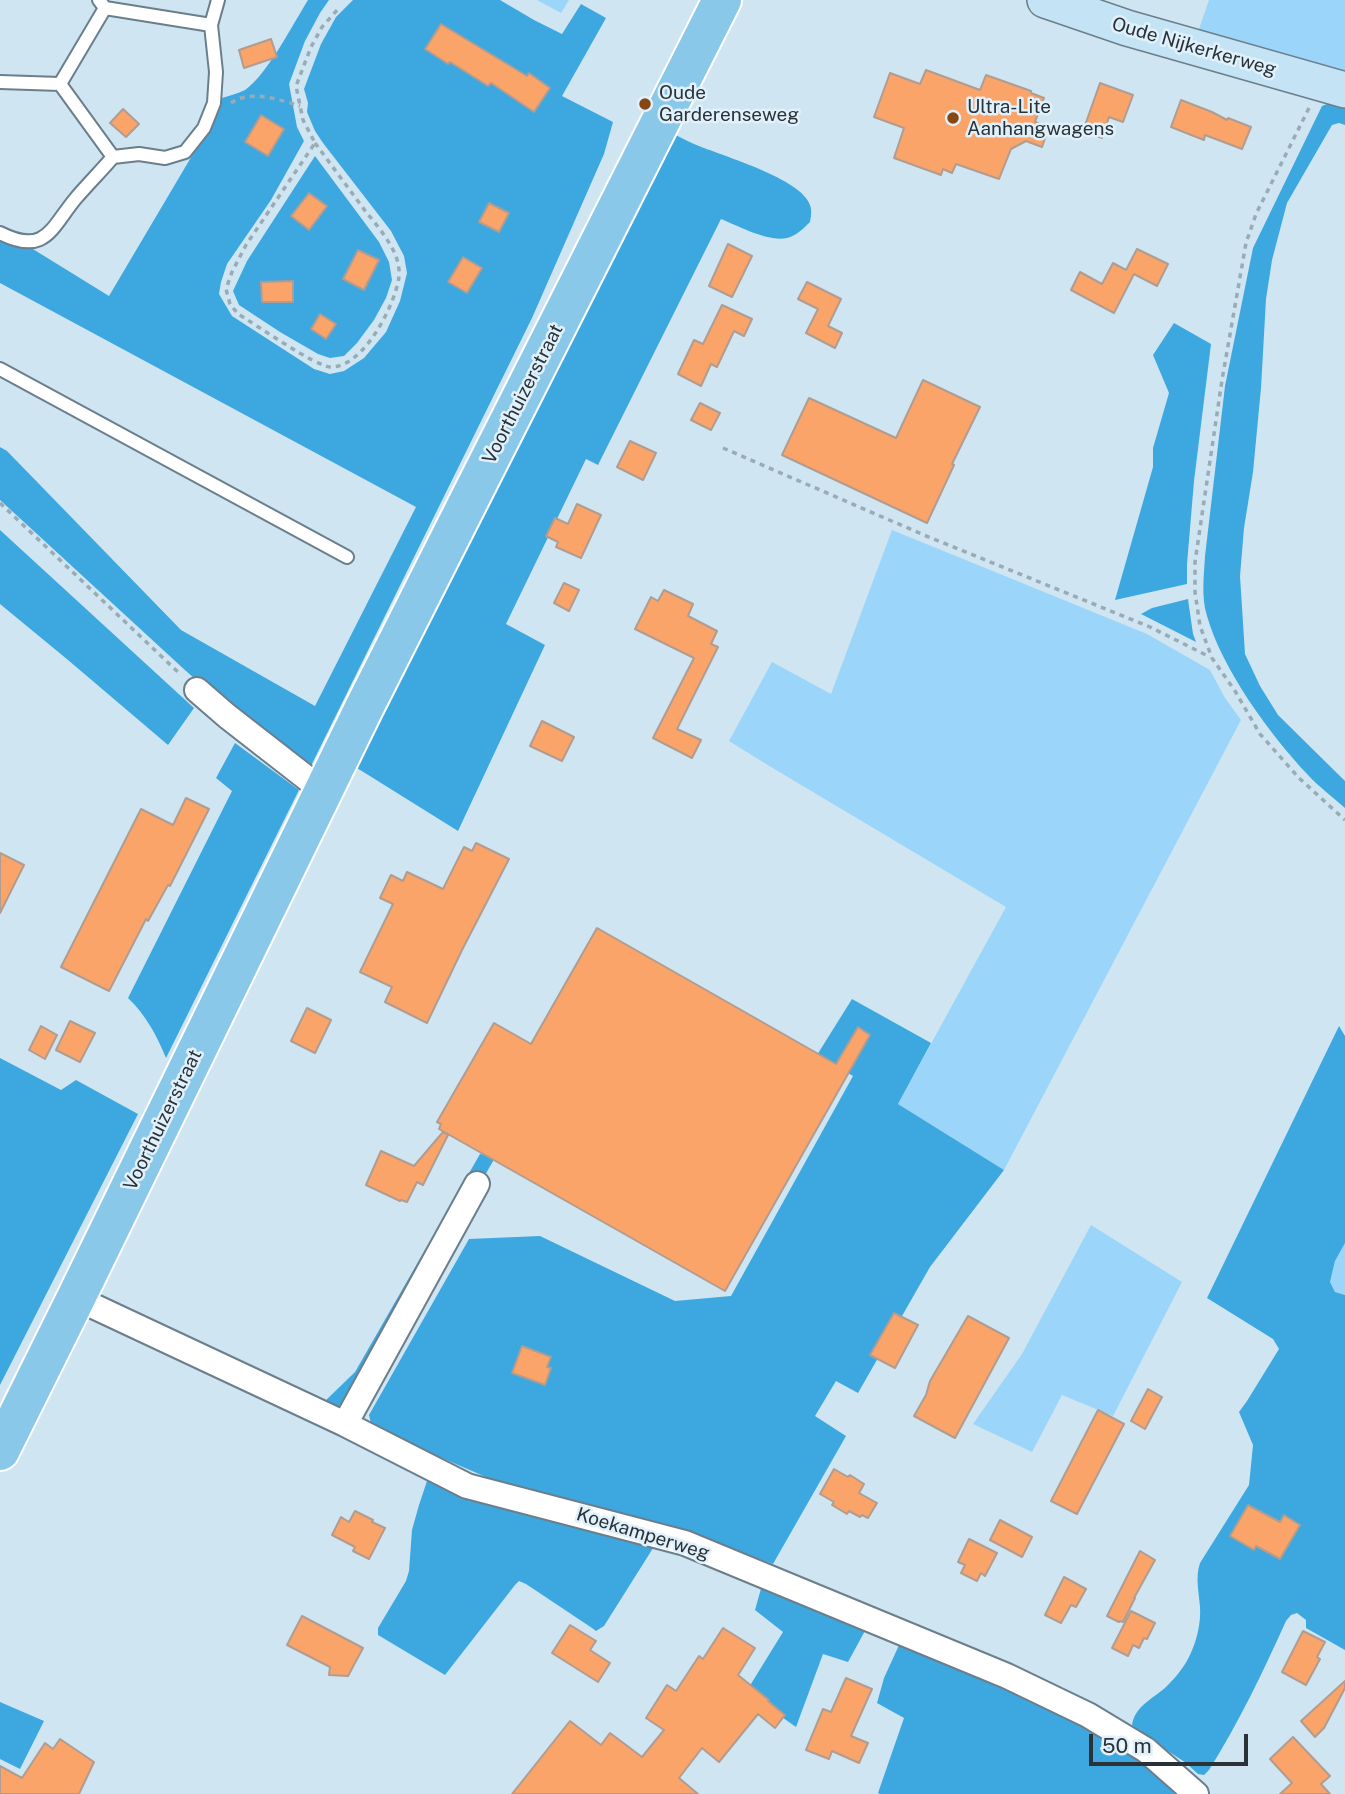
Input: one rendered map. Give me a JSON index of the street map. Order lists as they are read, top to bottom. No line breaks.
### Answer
{"streets":{"main road":["Voorthuizerstraat"],"street":["Oude Nijkerkerweg","Koekamperweg"]},"crossings":[["Voorthuizerstraat","Koekamperweg"]],"places":["Oude Garderenseweg","Ultra-Lite Aanhangwagens"],"scale_bar":"50 m"}
